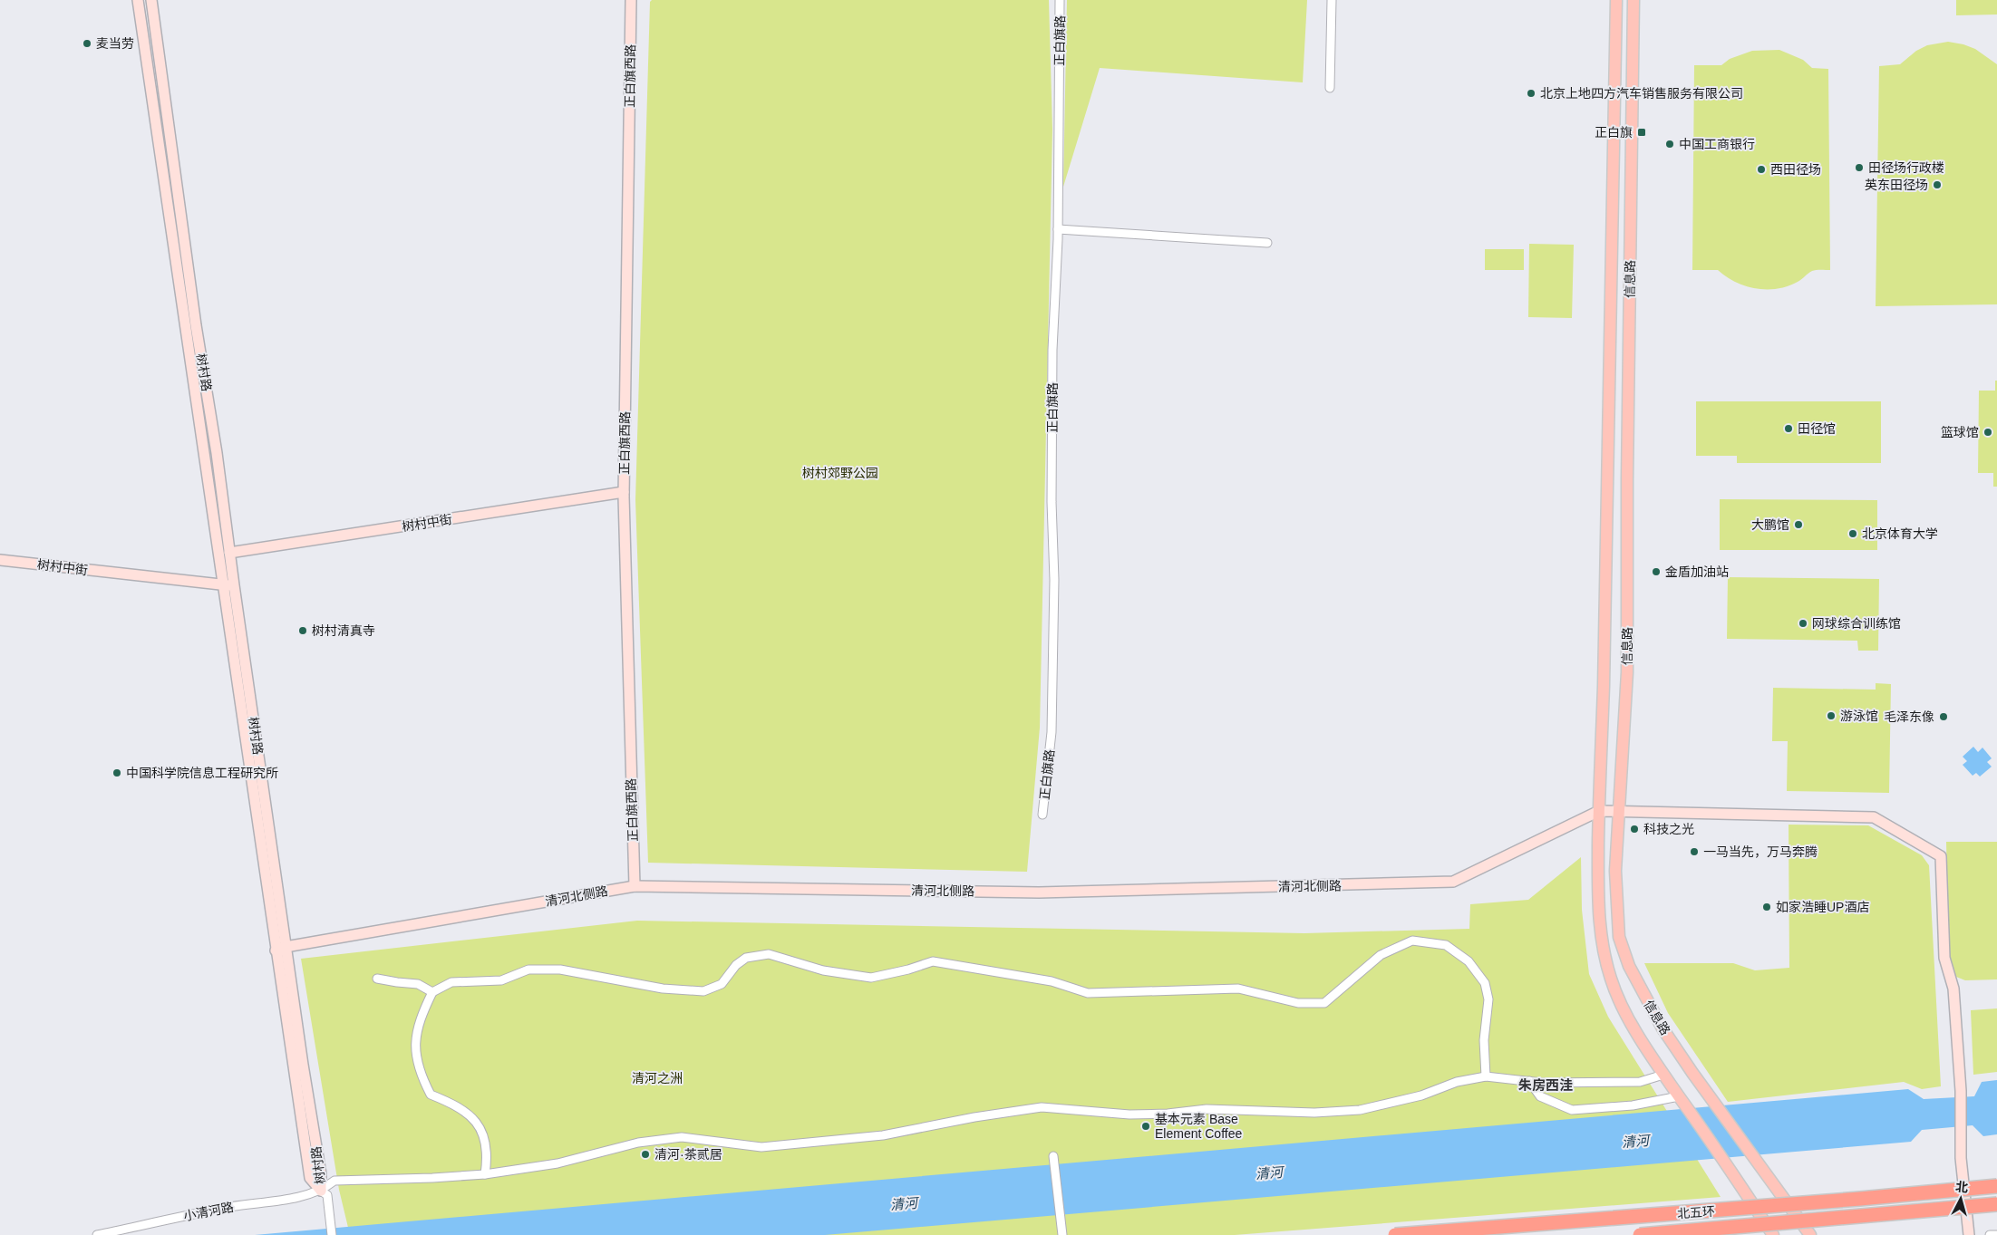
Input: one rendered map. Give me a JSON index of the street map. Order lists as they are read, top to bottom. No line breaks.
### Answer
{"streets":{"highway":["北五环"],"main road":["信息路"],"street":["正白旗路","正白旗西路","树村路","树村中街","清河北侧路","小清河路"]},"crossings":[["正白旗西路","树村中街"],["正白旗西路","清河北侧路"],["信息路","清河北侧路"],["信息路","小清河路"],["树村路","树村中街"],["树村路","清河北侧路"],["树村路","小清河路"]],"districts":["朱房西洼"],"water":["清河"],"parks":["树村郊野公园","清河之洲"],"places":{"other":["麦当劳","北京上地四方汽车销售服务有限公司","中国工商银行","田径场行政楼","西田径场","英东田径场","田径馆","篮球馆","大鹏馆","北京体育大学","金盾加油站","网球综合训练馆","树村清真寺","游泳馆","毛泽东像","中国科学院信息工程研究所","科技之光","一马当先，万马奔腾","如家浩睡UP酒店","基本元素 Base Element Coffee","清河·茶贰居"],"transit":["正白旗"]},"north":"top"}
